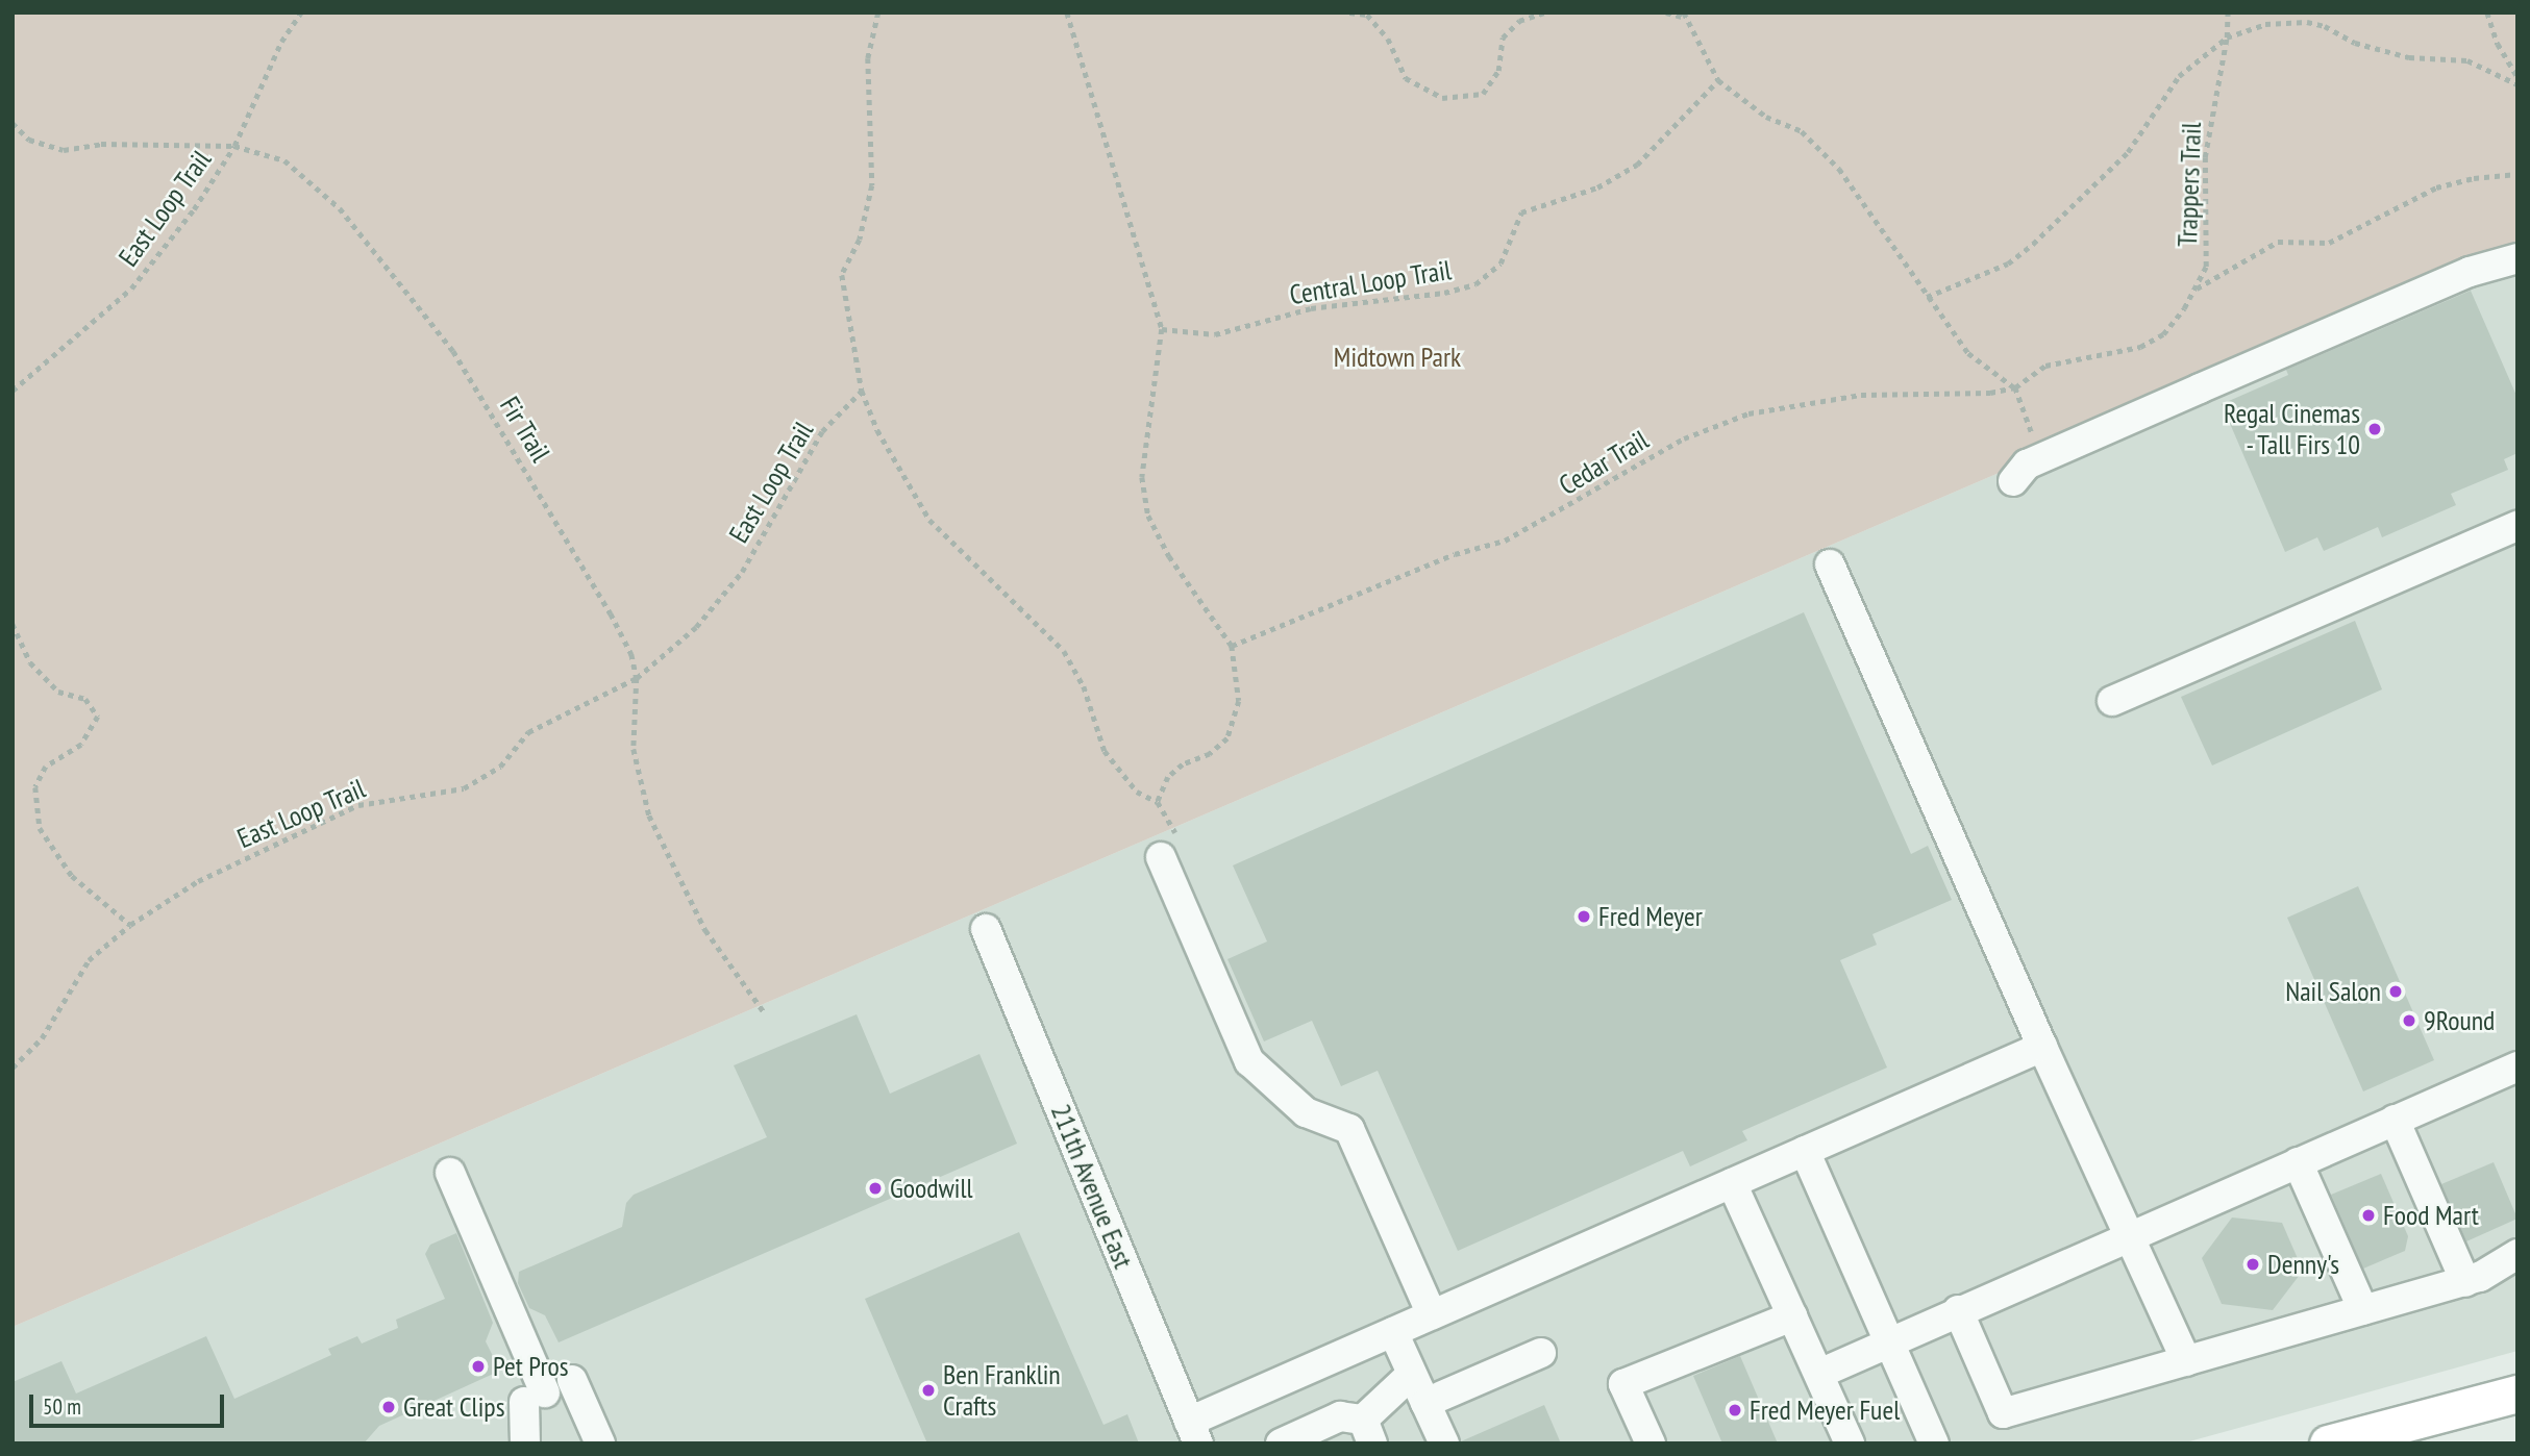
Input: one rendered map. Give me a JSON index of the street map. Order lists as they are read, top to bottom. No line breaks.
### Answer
{"streets":{"street":["211th Avenue East"],"path":["Trappers Trail","East Loop Trail","Central Loop Trail","Fir Trail","Cedar Trail"]},"crossings":[["Trappers Trail","Cedar Trail"],["East Loop Trail","Fir Trail"]],"parks":["Midtown Park"],"places":["Regal Cinemas - Tall Firs 10","Fred Meyer","Nail Salon","9Round","Goodwill","Food Mart","Denny's","Pet Pros","Ben Franklin Crafts","Great Clips","Fred Meyer Fuel"],"scale_bar":"50 m"}
